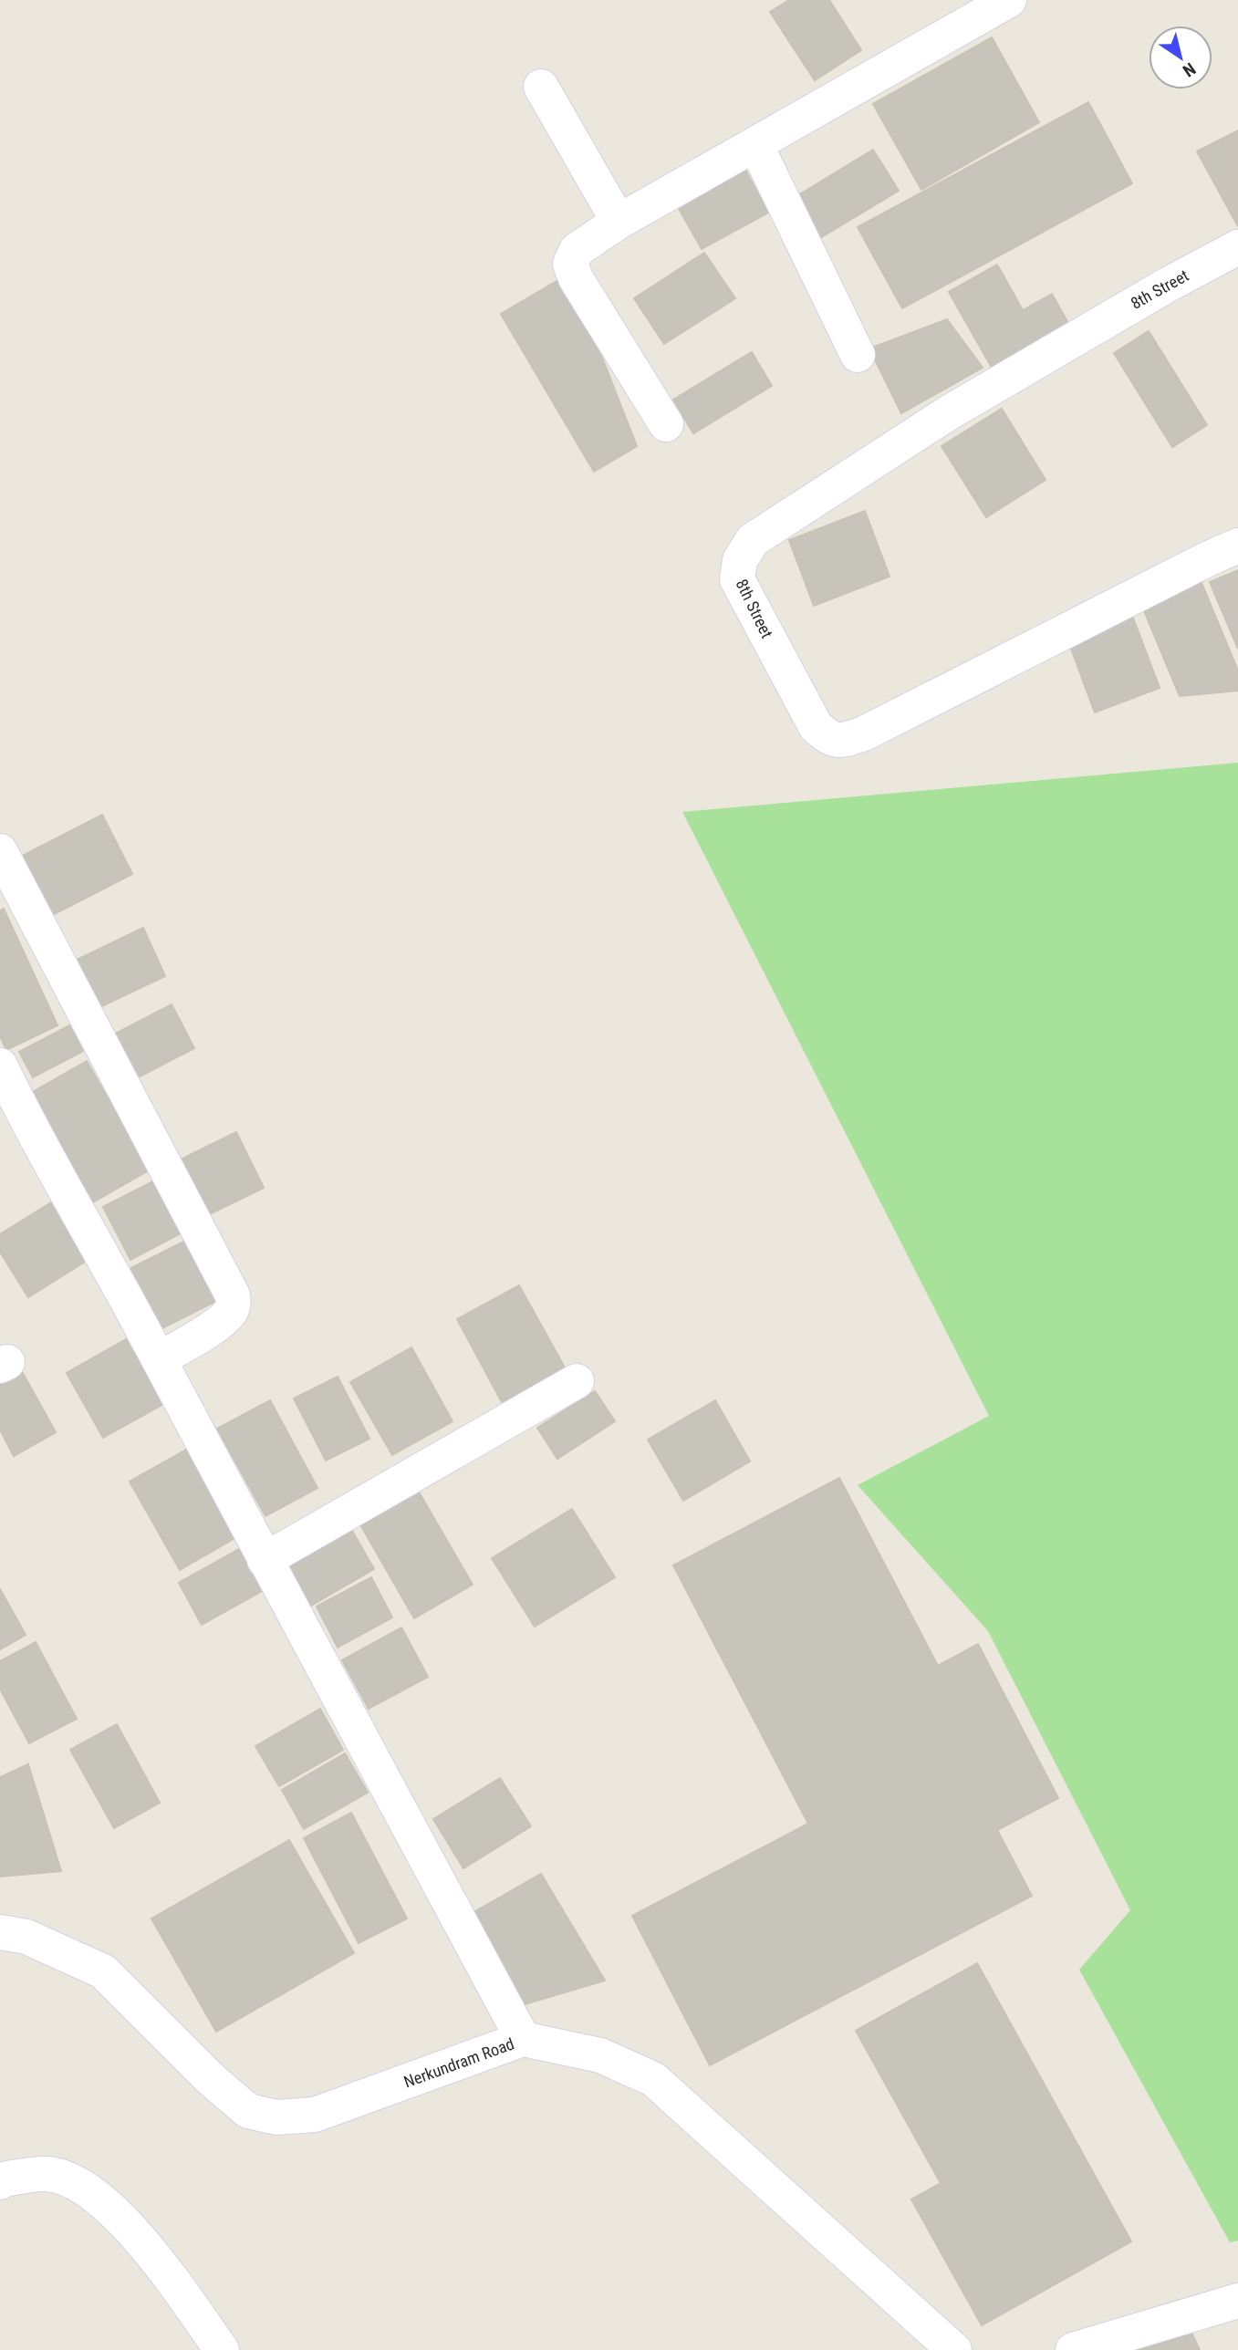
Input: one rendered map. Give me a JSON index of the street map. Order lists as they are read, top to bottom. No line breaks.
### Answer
{"streets":{"street":["8th Street","Nerkundram Road"]},"north":"bottom right"}
